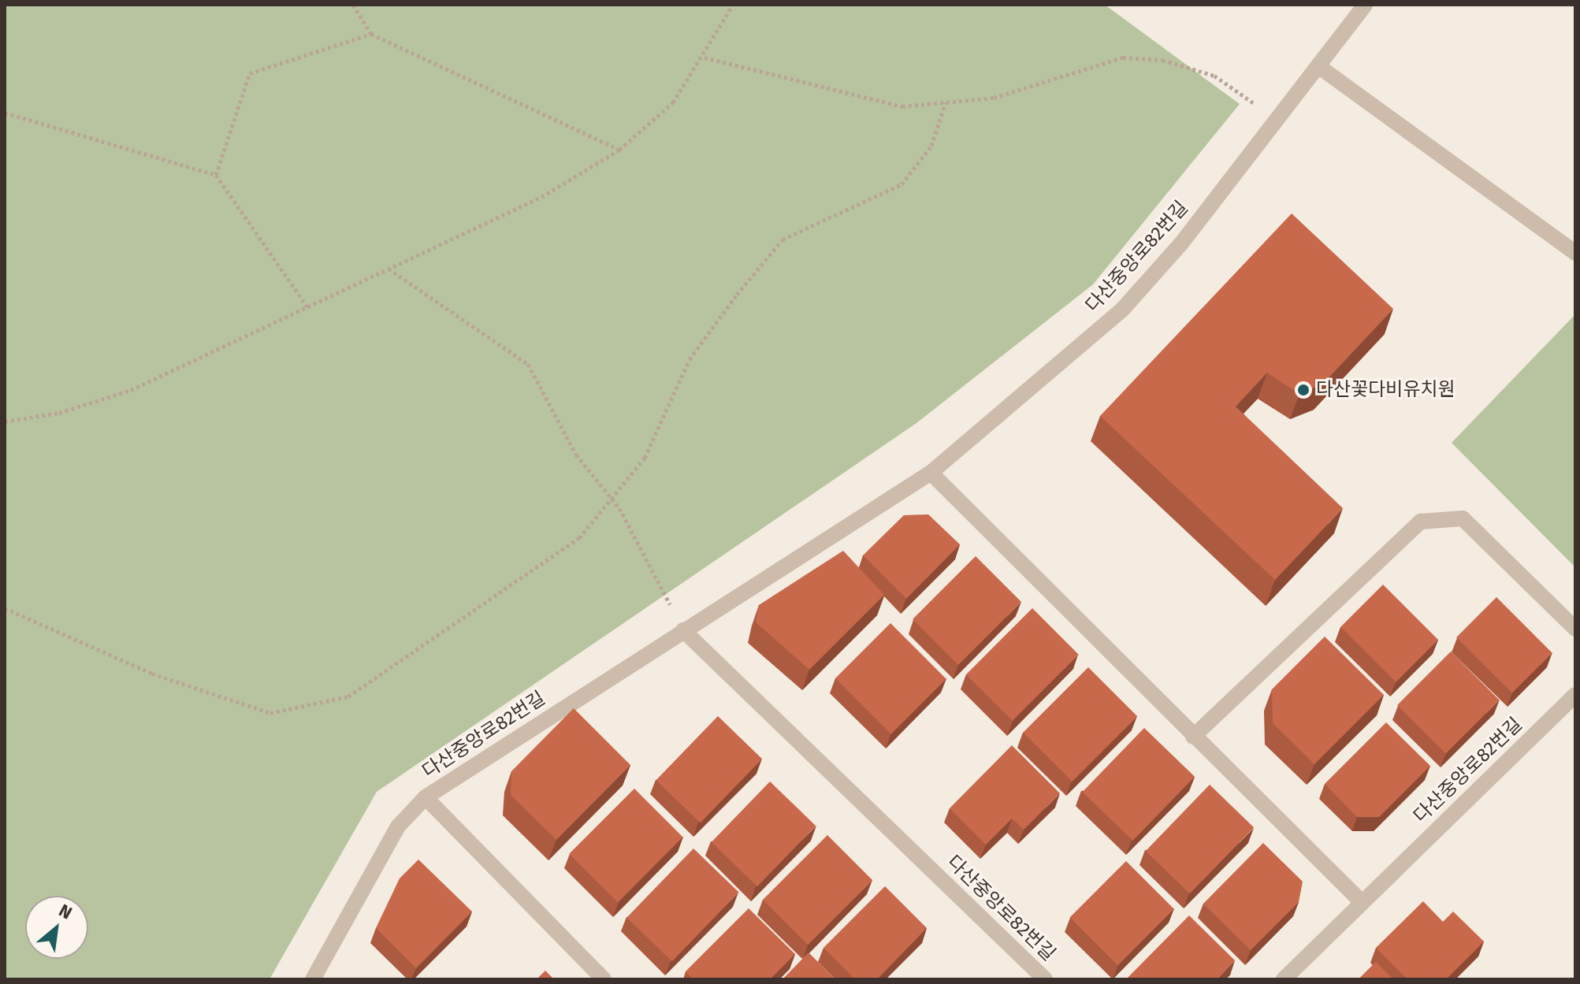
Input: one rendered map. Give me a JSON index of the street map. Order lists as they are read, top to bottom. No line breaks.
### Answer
{"streets":{"street":["다산중앙로82번길"]},"places":["다산꽃다비유치원"],"north":"top right"}
